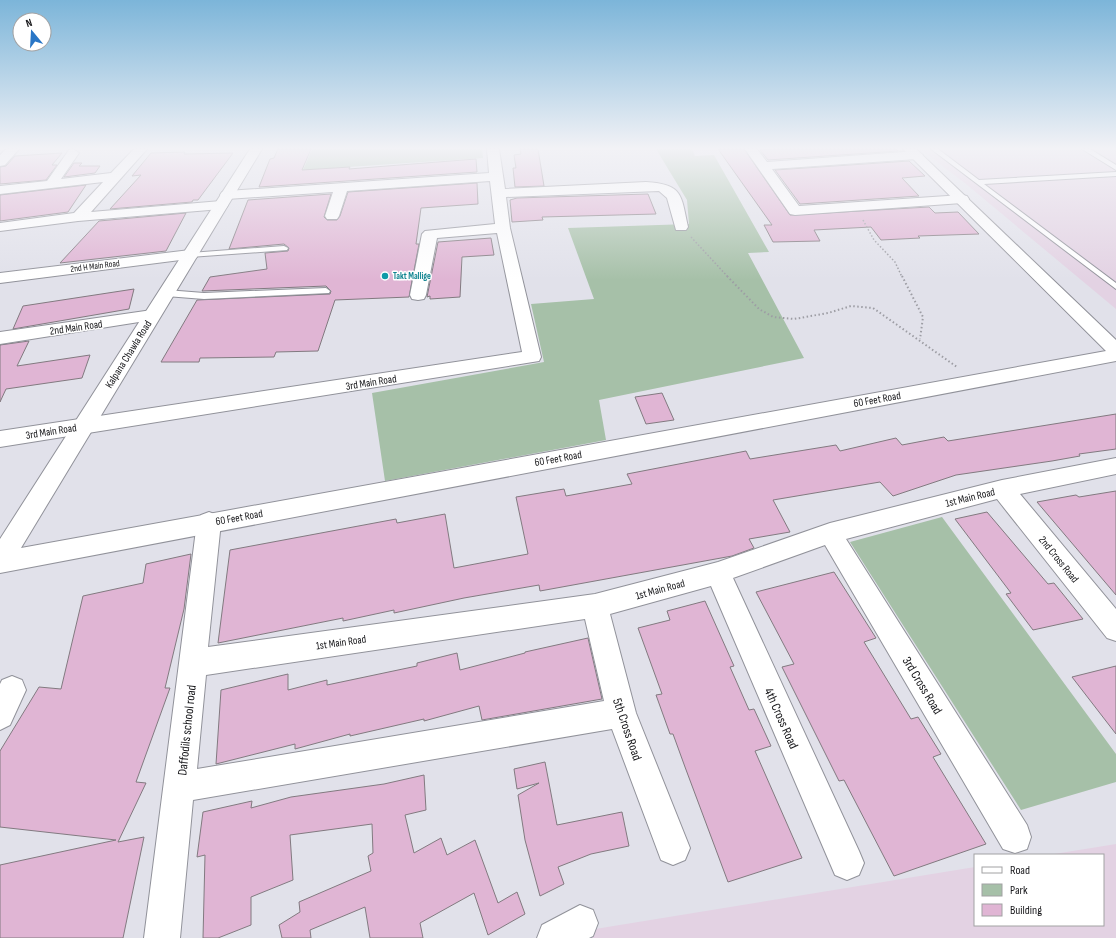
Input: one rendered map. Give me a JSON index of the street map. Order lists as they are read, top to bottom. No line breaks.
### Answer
{"streets":{"street":["2nd H Main Road","2nd Main Road","Kalpana Chawla Road","3rd Main Road","60 Feet Road","1st Main Road","2nd Cross Road","3rd Cross Road","4th Cross Road","5th Cross Road","Daffodils school road"]},"crossings":[["2nd H Main Road","Kalpana Chawla Road"],["2nd Main Road","Kalpana Chawla Road"],["Kalpana Chawla Road","3rd Main Road"],["Kalpana Chawla Road","60 Feet Road"],["60 Feet Road","Daffodils school road"],["1st Main Road","2nd Cross Road"],["1st Main Road","3rd Cross Road"],["1st Main Road","4th Cross Road"],["1st Main Road","5th Cross Road"],["1st Main Road","Daffodils school road"]],"places":["Takt Mallige"],"legend":["Road","Park","Building"],"north":"top"}
